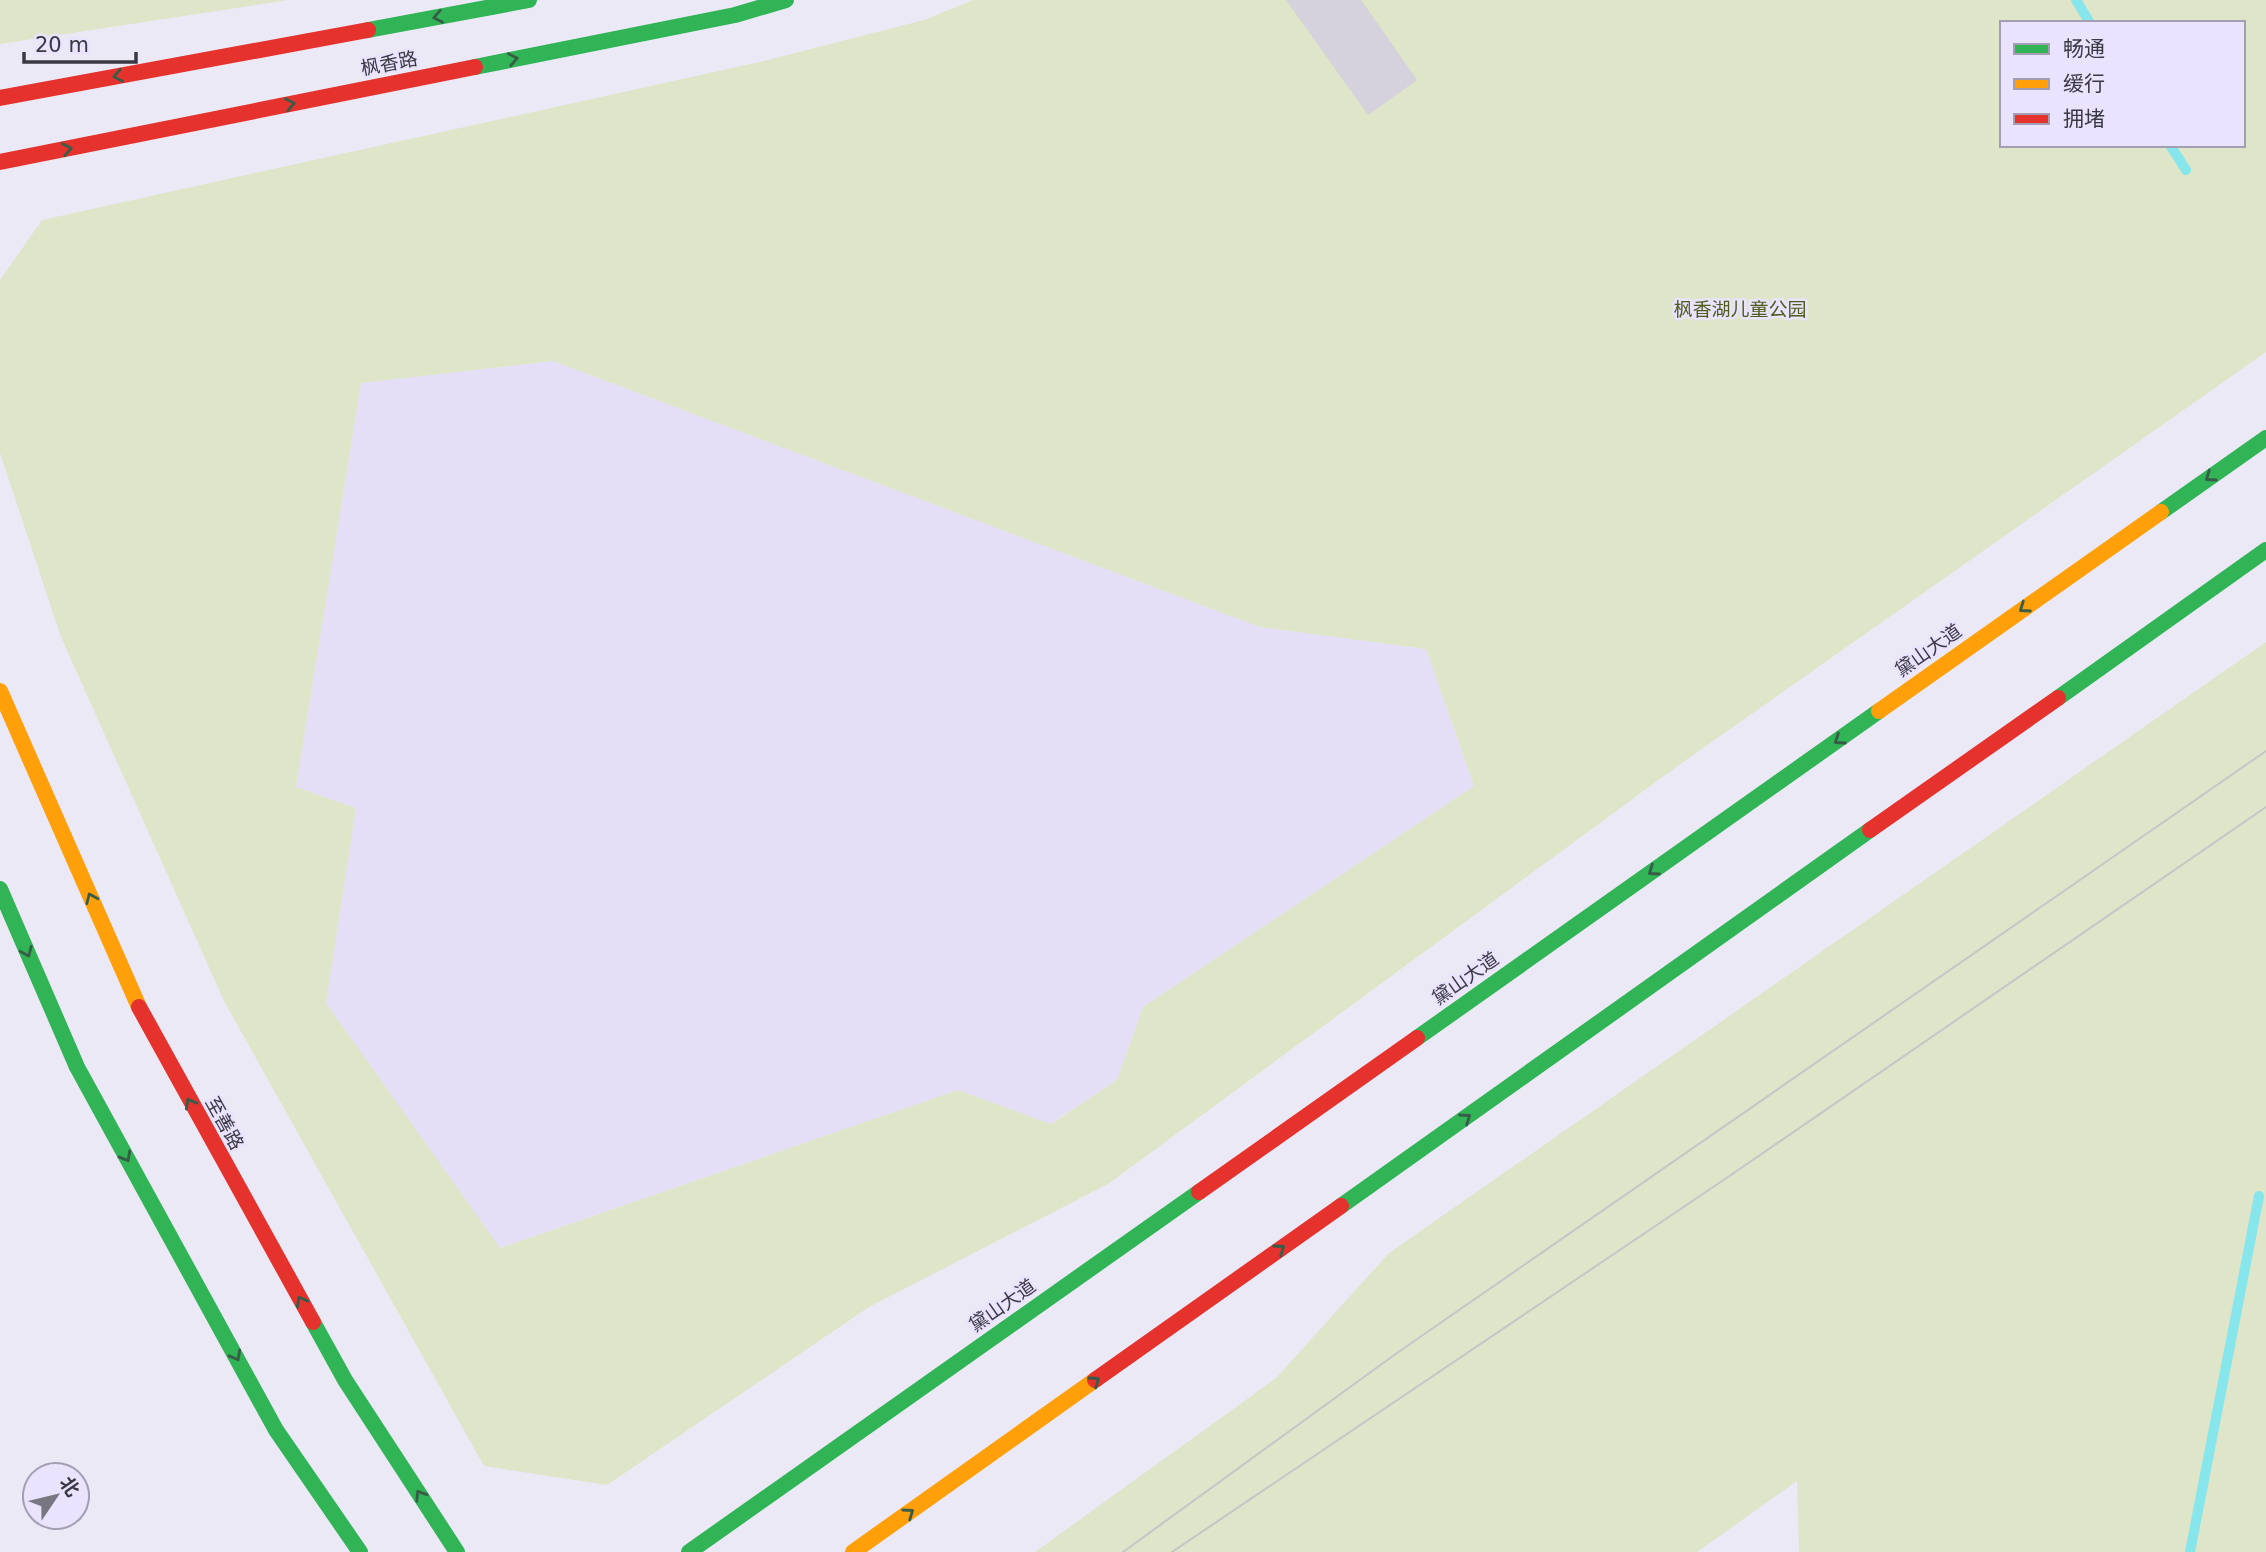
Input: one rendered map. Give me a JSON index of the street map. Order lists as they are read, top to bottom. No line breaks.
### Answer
{"streets":{"main road":["枫香路","黛山大道","至善路"]},"parks":["枫香湖儿童公园"],"legend":["畅通","缓行","拥堵"],"scale_bar":"20 m","north":"top right"}
